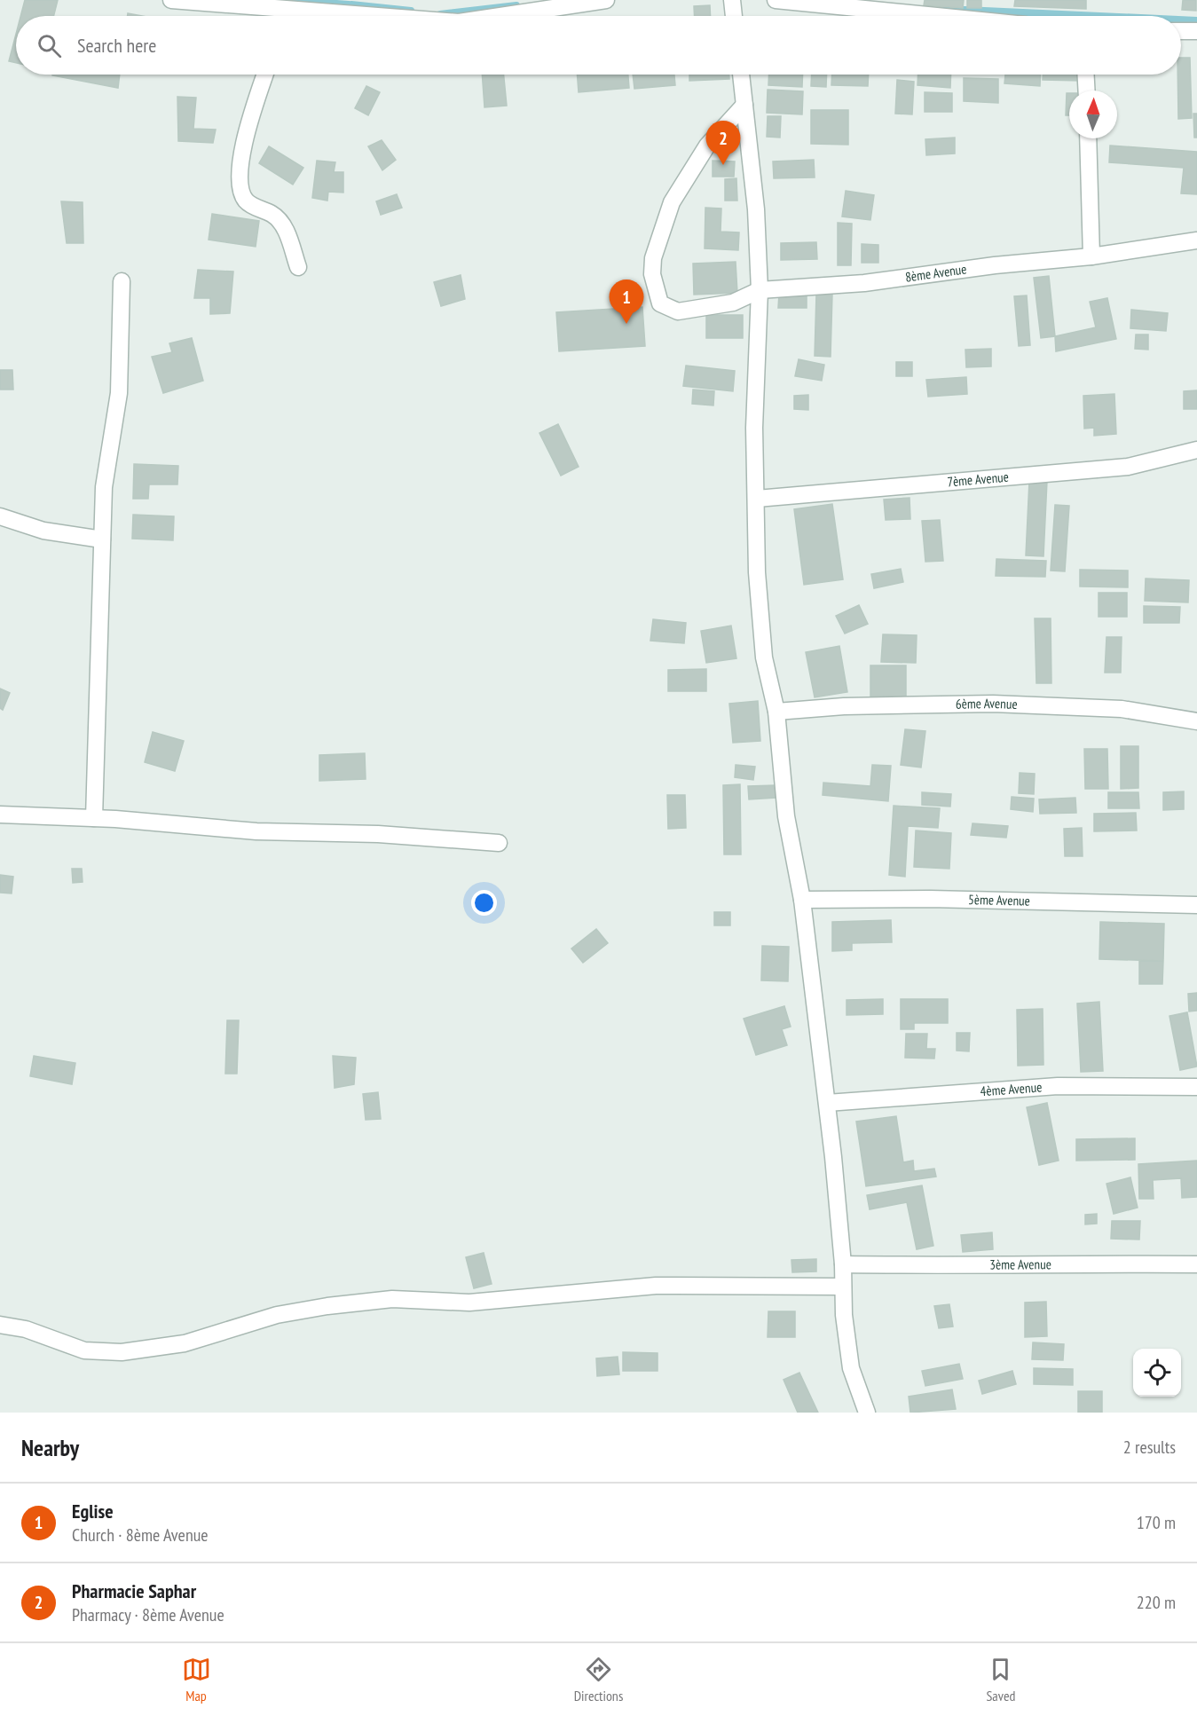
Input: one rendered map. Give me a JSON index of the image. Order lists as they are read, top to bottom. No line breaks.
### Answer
{"streets":{"street":["8ème Avenue","7ème Avenue","6ème Avenue","5ème Avenue","4ème Avenue","3ème Avenue"]},"north":"top","page":{"search":"Search here","pins":["2","1"],"heading":["Nearby","2 results"],"list":[{"mark":"1","name":"Eglise","note":"Church · 8ème Avenue","value":"170 m"},{"mark":"2","name":"Pharmacie Saphar","note":"Pharmacy · 8ème Avenue","value":"220 m"}],"nav":["Map","Directions","Saved"]}}
